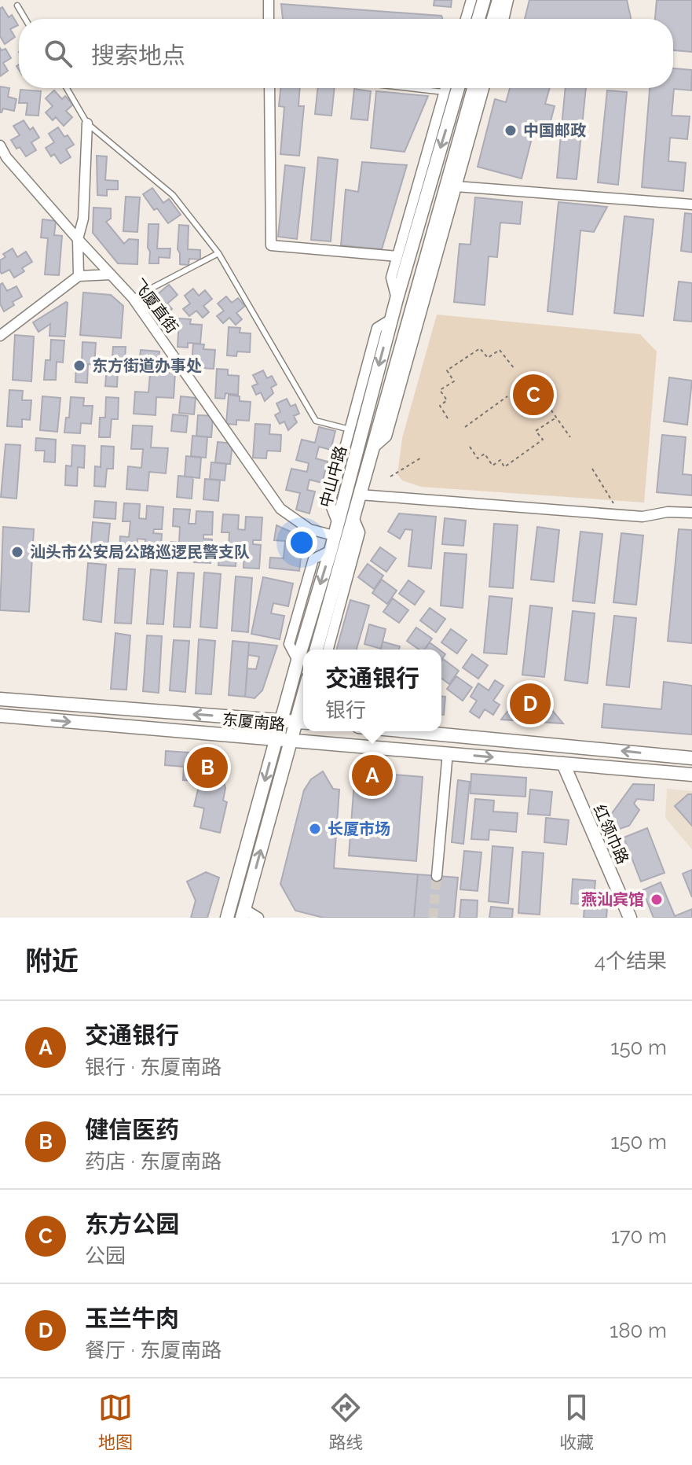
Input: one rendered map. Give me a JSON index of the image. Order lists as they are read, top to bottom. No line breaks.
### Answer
{"streets":{"main road":["中山中路","东厦南路","红领巾路"],"street":["飞厦直街"]},"crossings":[["飞厦直街","中山中路"],["中山中路","东厦南路"],["东厦南路","红领巾路"]],"places":["中国邮政","东方街道办事处","汕头市公安局公路巡逻民警支队","长厦市场","燕汕宾馆"],"page":{"search":"搜索地点","pins":["C","D","B","A"],"popup":["交通银行","银行"],"heading":["附近","4个结果"],"list":[{"mark":"A","name":"交通银行","note":"银行 · 东厦南路","value":"150 m"},{"mark":"B","name":"健信医药","note":"药店 · 东厦南路","value":"150 m"},{"mark":"C","name":"东方公园","note":"公园","value":"170 m"},{"mark":"D","name":"玉兰牛肉","note":"餐厅 · 东厦南路","value":"180 m"}],"nav":["地图","路线","收藏"]}}
